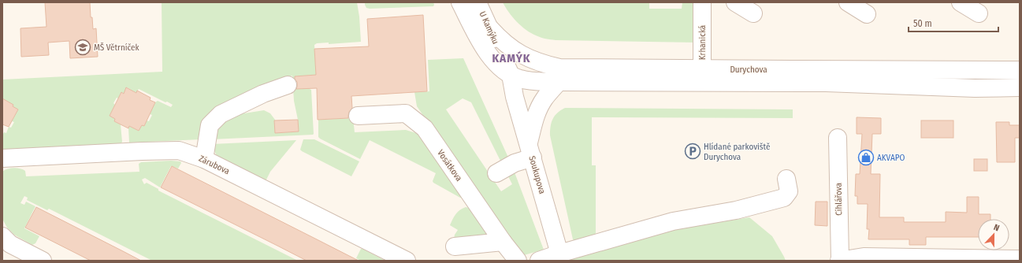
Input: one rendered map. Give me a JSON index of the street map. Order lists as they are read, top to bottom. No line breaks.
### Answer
{"streets":{"street":["U Kamýku","Krhanická","Durychova","Zárubova","Vosátkova","Soukupova","Cihlářova"]},"crossings":[["U Kamýku","Durychova"],["U Kamýku","Soukupova"],["Krhanická","Durychova"]],"districts":["KAMÝK"],"places":{"school or university":["MŠ Větrníček"],"parking":["Hlídané parkoviště Durychova"],"shop":["AKVAPO"]},"scale_bar":"50 m","north":"top"}
